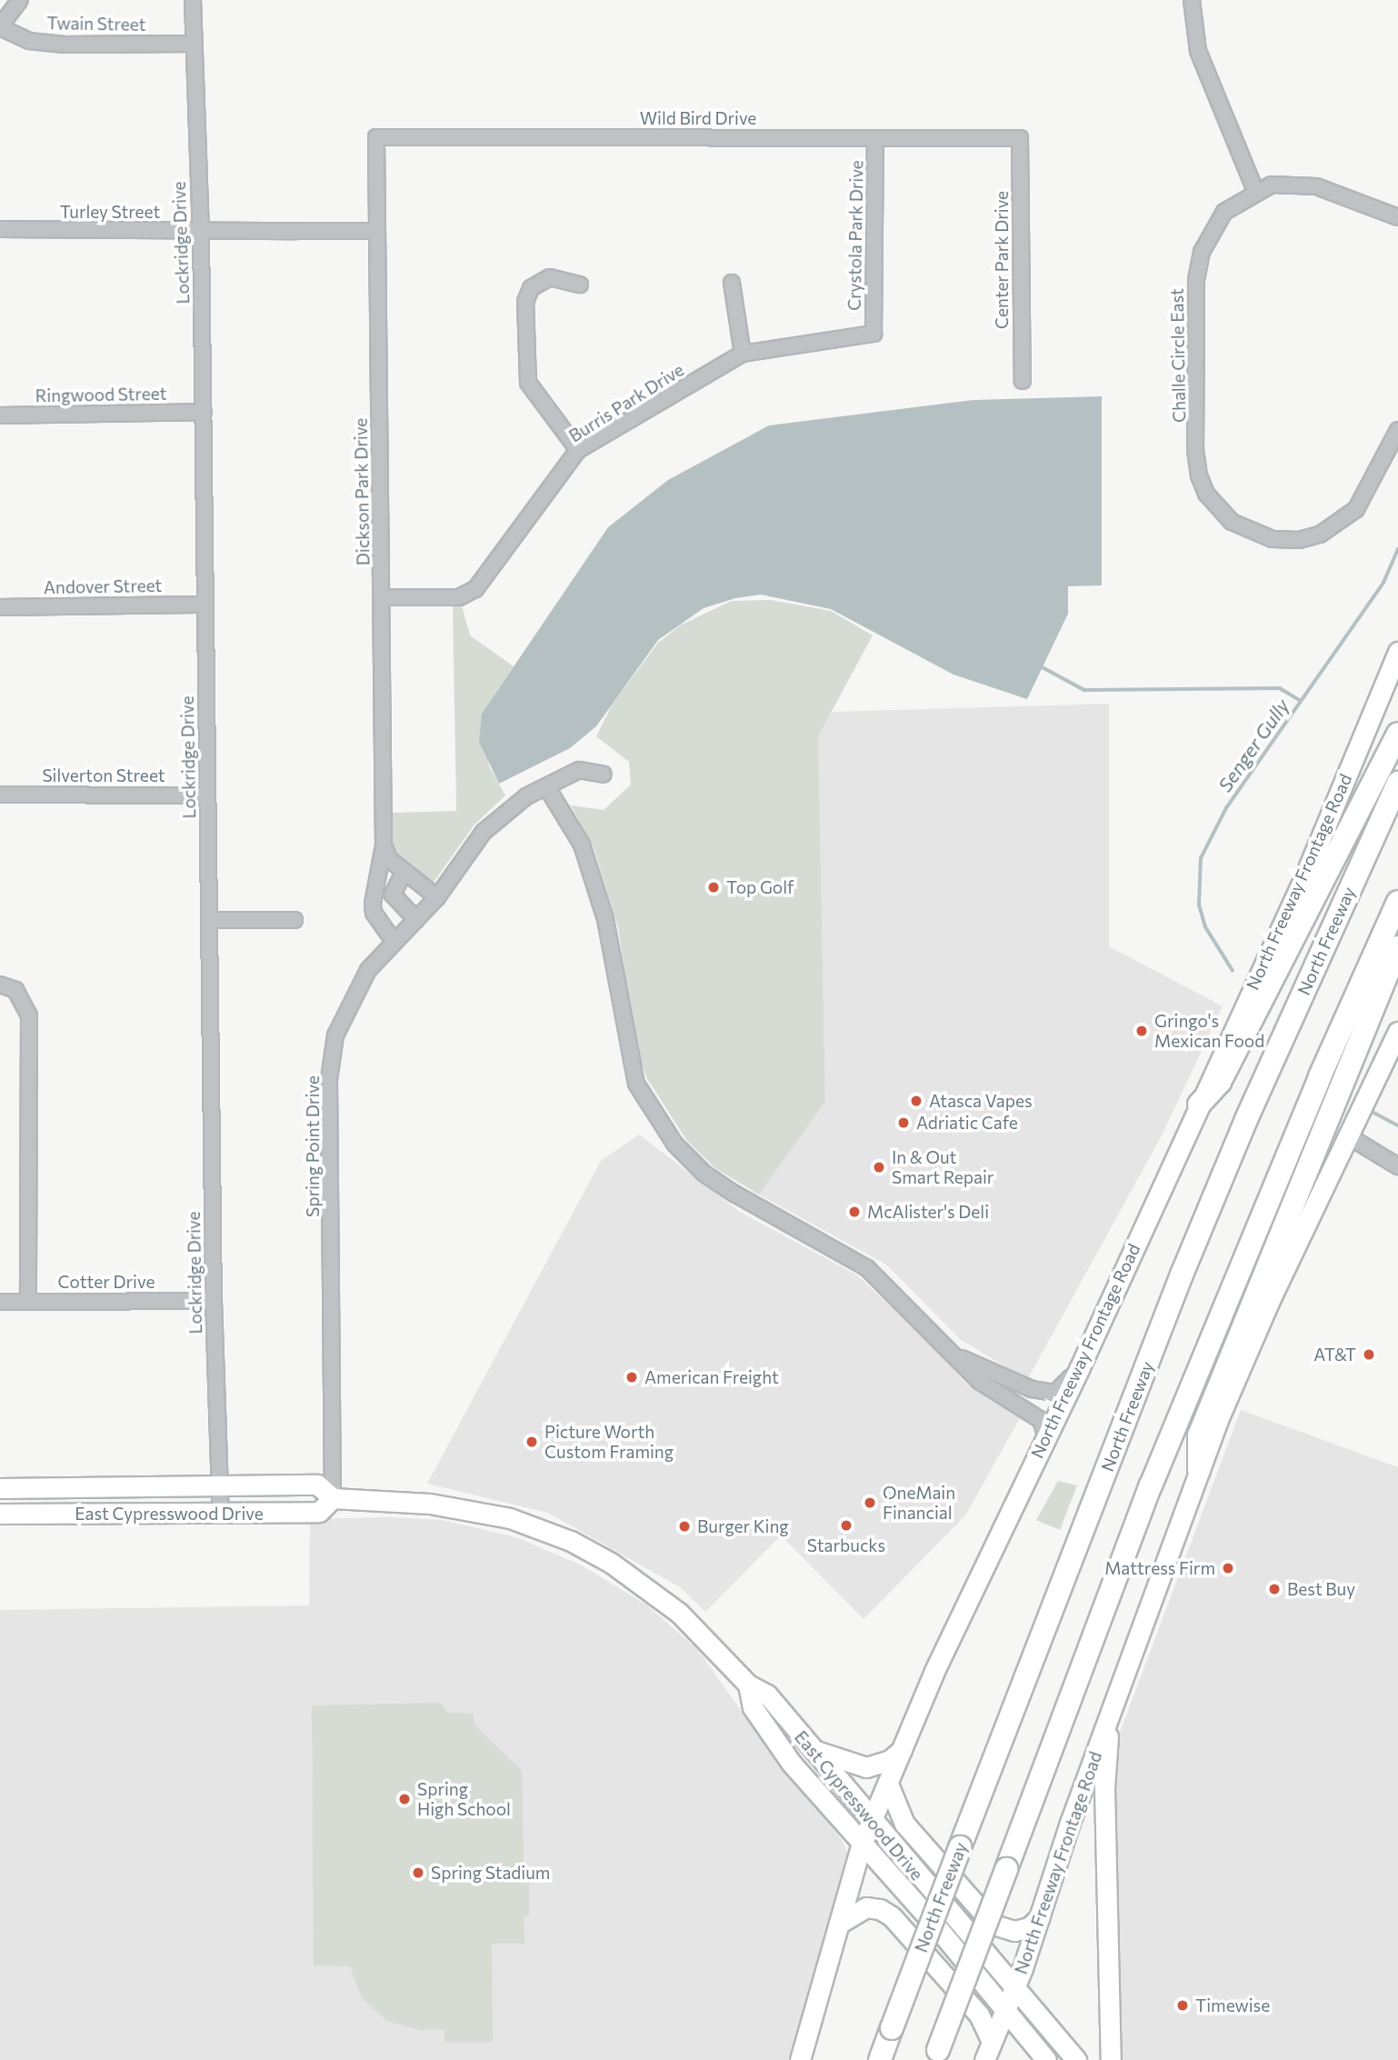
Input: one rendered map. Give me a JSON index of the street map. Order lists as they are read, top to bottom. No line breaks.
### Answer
{"streets":{"highway":["North Freeway"],"main road":["North Freeway Frontage Road","East Cypresswood Drive"],"street":["Twain Street","Wild Bird Drive","Turley Street","Crystola Park Drive","Lockridge Drive","Center Park Drive","Challe Circle East","Ringwood Street","Burris Park Drive","Dickson Park Drive","Andover Street","Silverton Street","Spring Point Drive","Cotter Drive"]},"crossings":[["Twain Street","Lockridge Drive"],["Wild Bird Drive","Crystola Park Drive"],["Wild Bird Drive","Center Park Drive"],["Wild Bird Drive","Dickson Park Drive"],["Turley Street","Lockridge Drive"],["Turley Street","Dickson Park Drive"],["Crystola Park Drive","Burris Park Drive"],["Lockridge Drive","Ringwood Street"],["Lockridge Drive","Andover Street"],["Lockridge Drive","Silverton Street"],["Lockridge Drive","Cotter Drive"],["Lockridge Drive","East Cypresswood Drive"],["Burris Park Drive","Dickson Park Drive"],["Dickson Park Drive","Spring Point Drive"],["North Freeway Frontage Road","East Cypresswood Drive"],["Spring Point Drive","East Cypresswood Drive"]],"water":["Senger Gully"],"places":["Top Golf","Gringo's Mexican Food","Atasca Vapes","Adriatic Cafe","In & Out Smart Repair","McAlister's Deli","AT&T","American Freight","Picture Worth Custom Framing","OneMain Financial","Starbucks","Burger King","Mattress Firm","Best Buy","Spring High School","Spring Stadium","Timewise"]}
